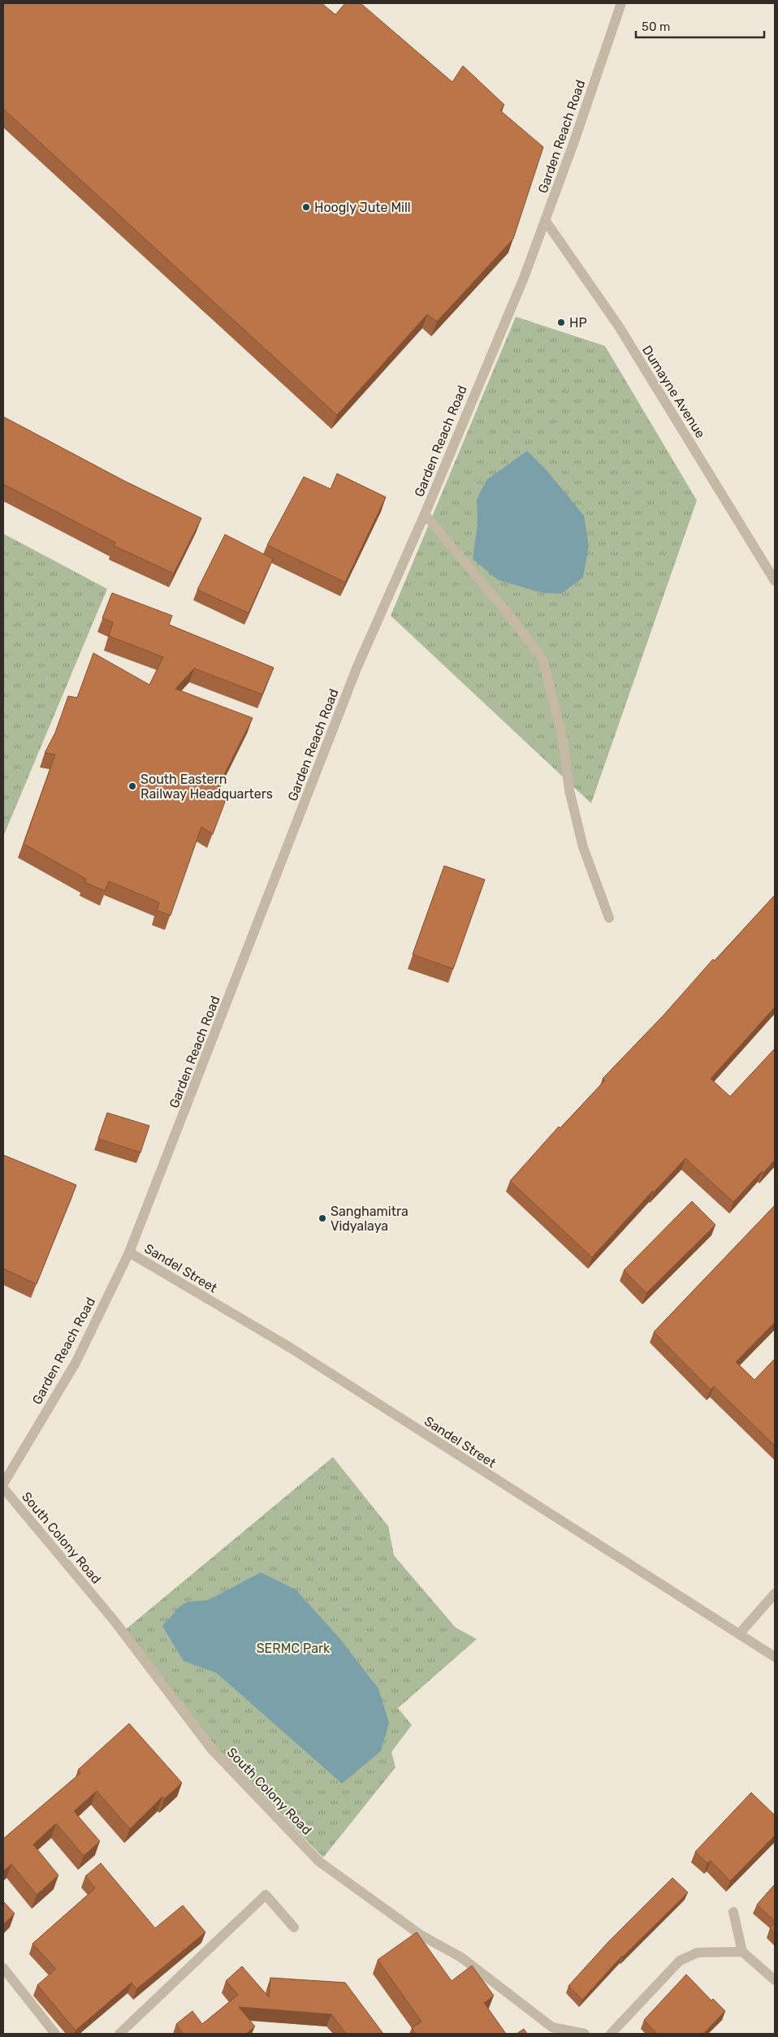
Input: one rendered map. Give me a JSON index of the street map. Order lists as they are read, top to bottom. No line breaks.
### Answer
{"streets":{"street":["Garden Reach Road","Dumayne Avenue","Sandel Street","South Colony Road"]},"crossings":[["Garden Reach Road","Dumayne Avenue"],["Garden Reach Road","Sandel Street"]],"parks":["SERMC Park"],"places":["Hoogly Jute Mill","HP","South Eastern Railway Headquarters","Sanghamitra Vidyalaya"],"scale_bar":"50 m"}
